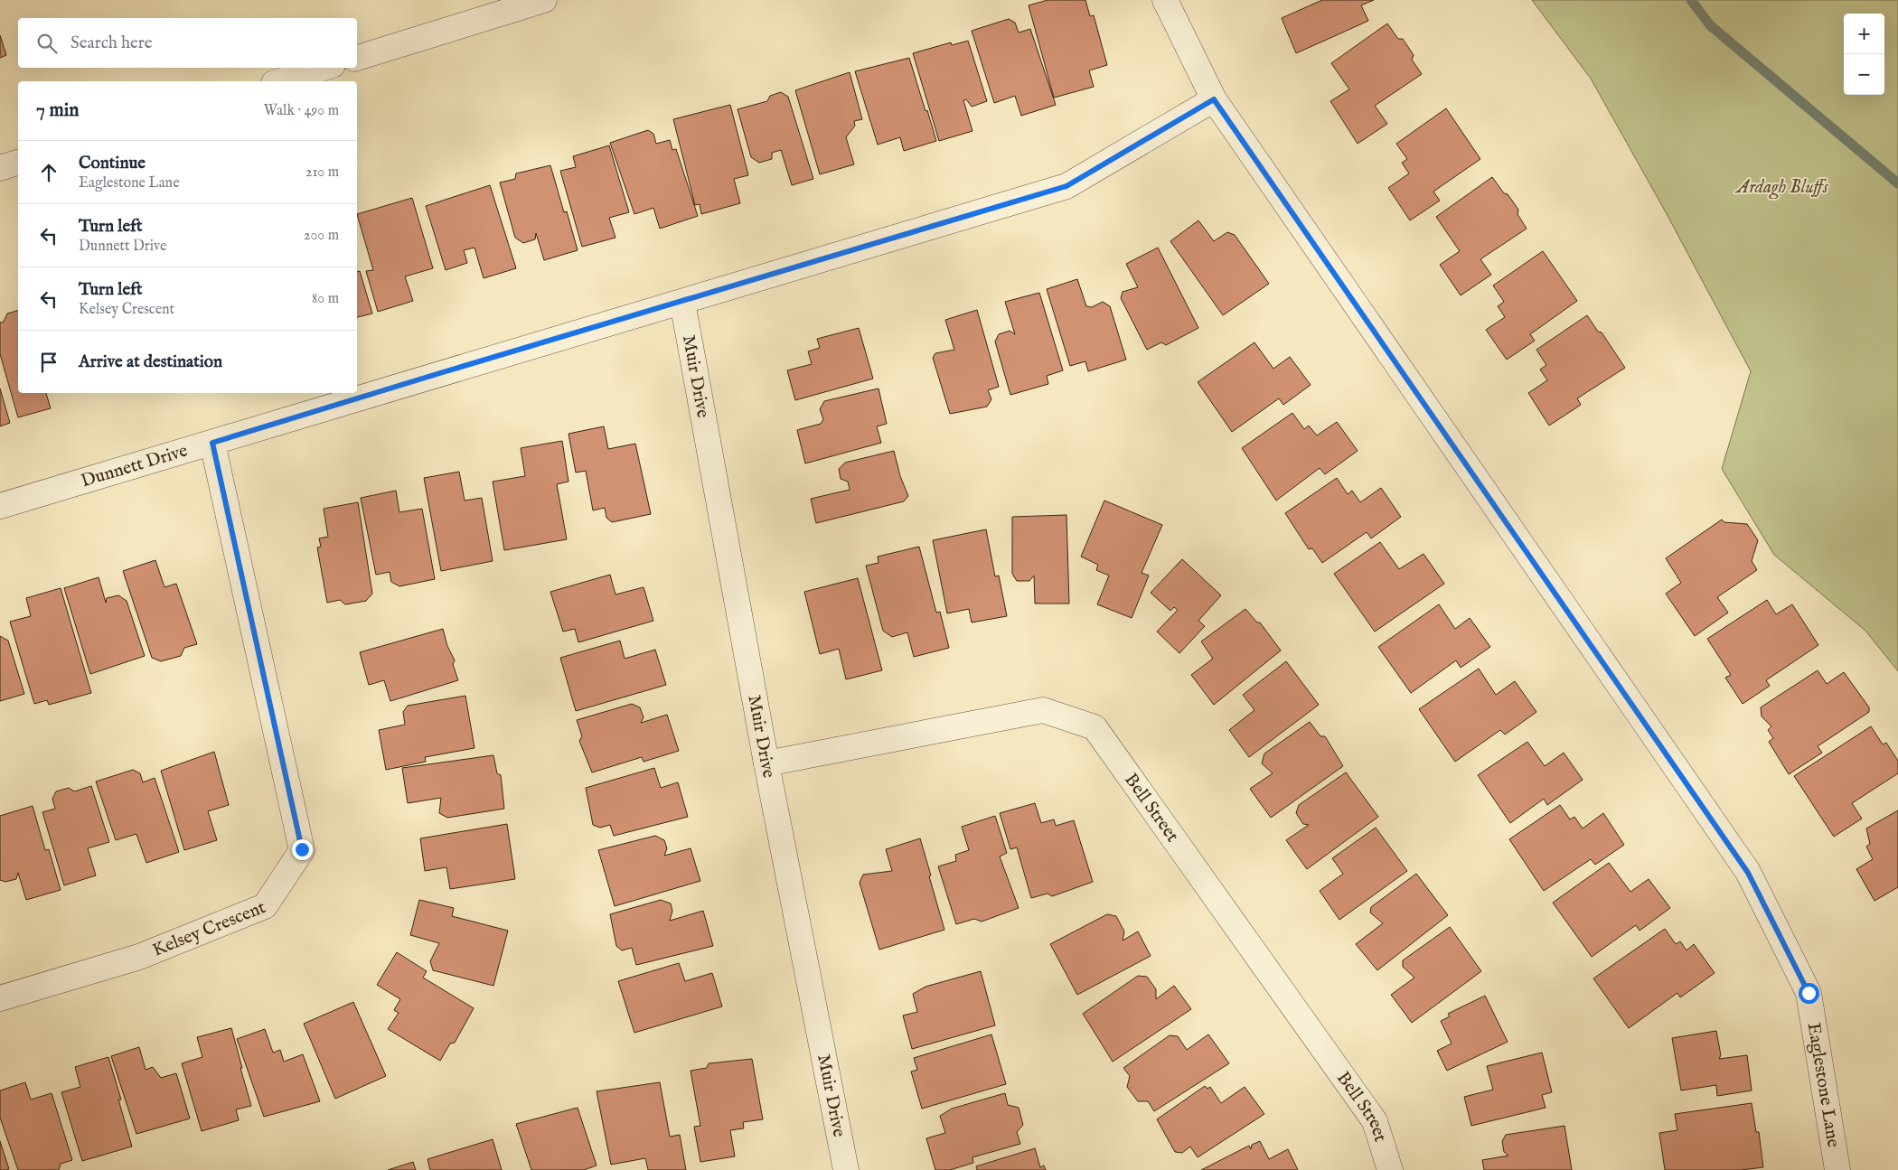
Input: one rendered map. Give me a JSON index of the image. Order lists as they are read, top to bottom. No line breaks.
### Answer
{"streets":{"street":["Muir Drive","Dunnett Drive","Bell Street","Kelsey Crescent","Eaglestone Lane"]},"crossings":[["Muir Drive","Dunnett Drive"],["Muir Drive","Bell Street"],["Dunnett Drive","Kelsey Crescent"],["Dunnett Drive","Eaglestone Lane"]],"parks":["Ardagh Bluffs"],"page":{"map_buttons":["+","−"],"search":"Search here","heading":["7 min","Walk · 490 m"],"list":[["Continue","Eaglestone Lane","210 m"],["Turn left","Dunnett Drive","200 m"],["Turn left","Kelsey Crescent","80 m"],"Arrive at destination"]}}
